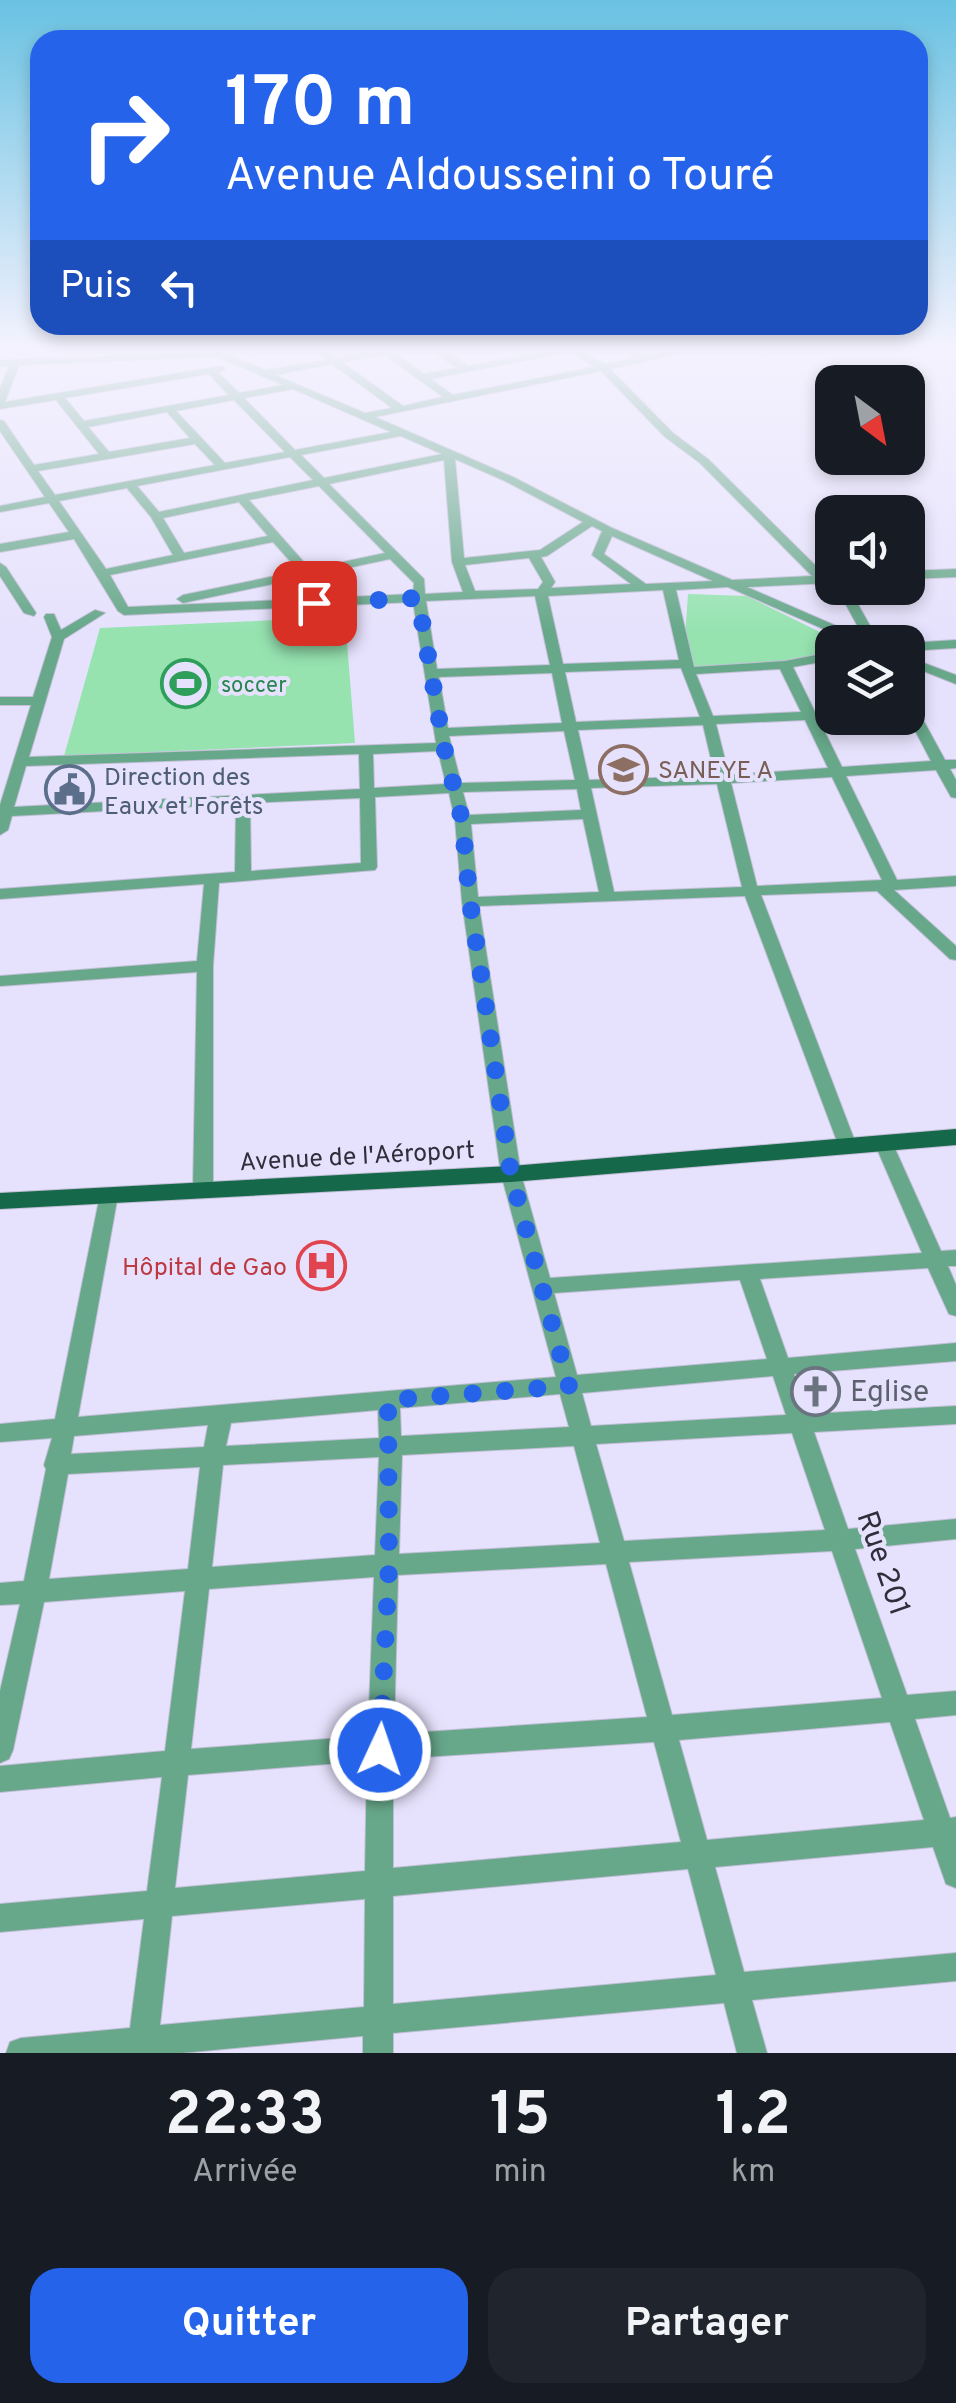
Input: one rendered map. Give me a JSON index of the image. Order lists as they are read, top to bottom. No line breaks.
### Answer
{"streets":{"main road":["Avenue de l'Aéroport"],"street":["Rue 201"]},"places":{"sports":["soccer"],"school or university":["SANEYE A"],"public building":["Direction des Eaux et Forêts"],"hospital":["Hôpital de Gao"],"church":["Eglise"]},"north":"bottom right","page":{"turn":["170 m","Avenue Aldousseini o Touré"],"then":"Puis","eta":["22:33","Arrivée","15","min","1.2","km"],"buttons":["Quitter","Partager"]}}
